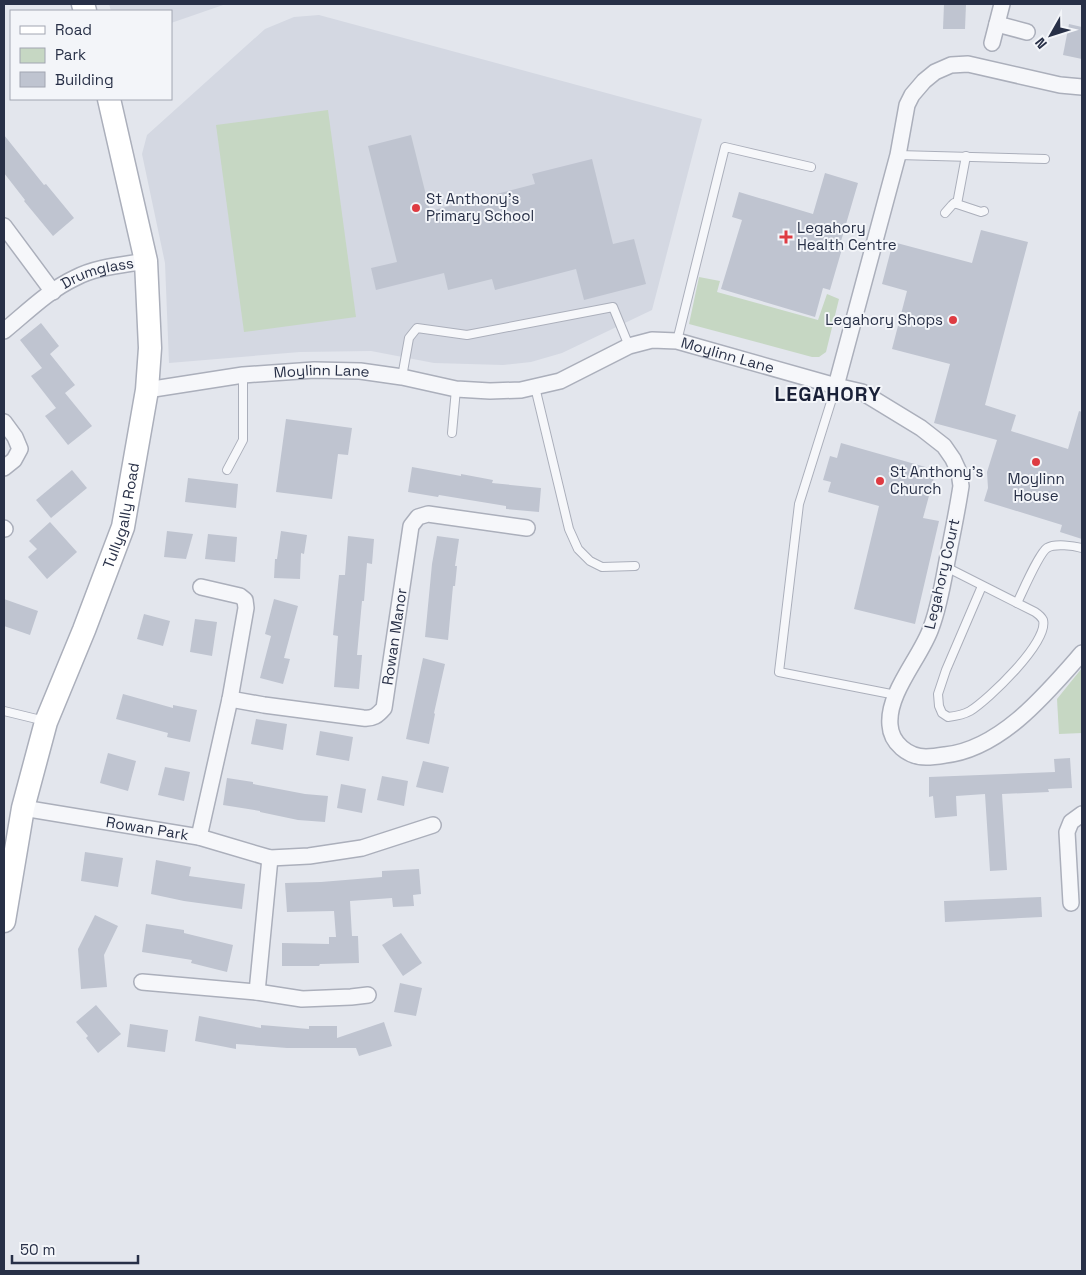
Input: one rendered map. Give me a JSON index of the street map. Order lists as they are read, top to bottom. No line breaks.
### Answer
{"streets":{"street":["Drumglass","Moylinn Lane","Tullygally Road","Legahory Court","Rowan Manor","Rowan Park"]},"crossings":[["Drumglass","Tullygally Road"],["Moylinn Lane","Tullygally Road"],["Moylinn Lane","Legahory Court"],["Tullygally Road","Rowan Park"]],"districts":["LEGAHORY"],"places":{"other":["St Anthony's Primary School","Legahory Shops","Moylinn House","St Anthony's Church"],"health":["Legahory Health Centre"]},"legend":["Road","Park","Building"],"scale_bar":"50 m","north":"bottom left"}
